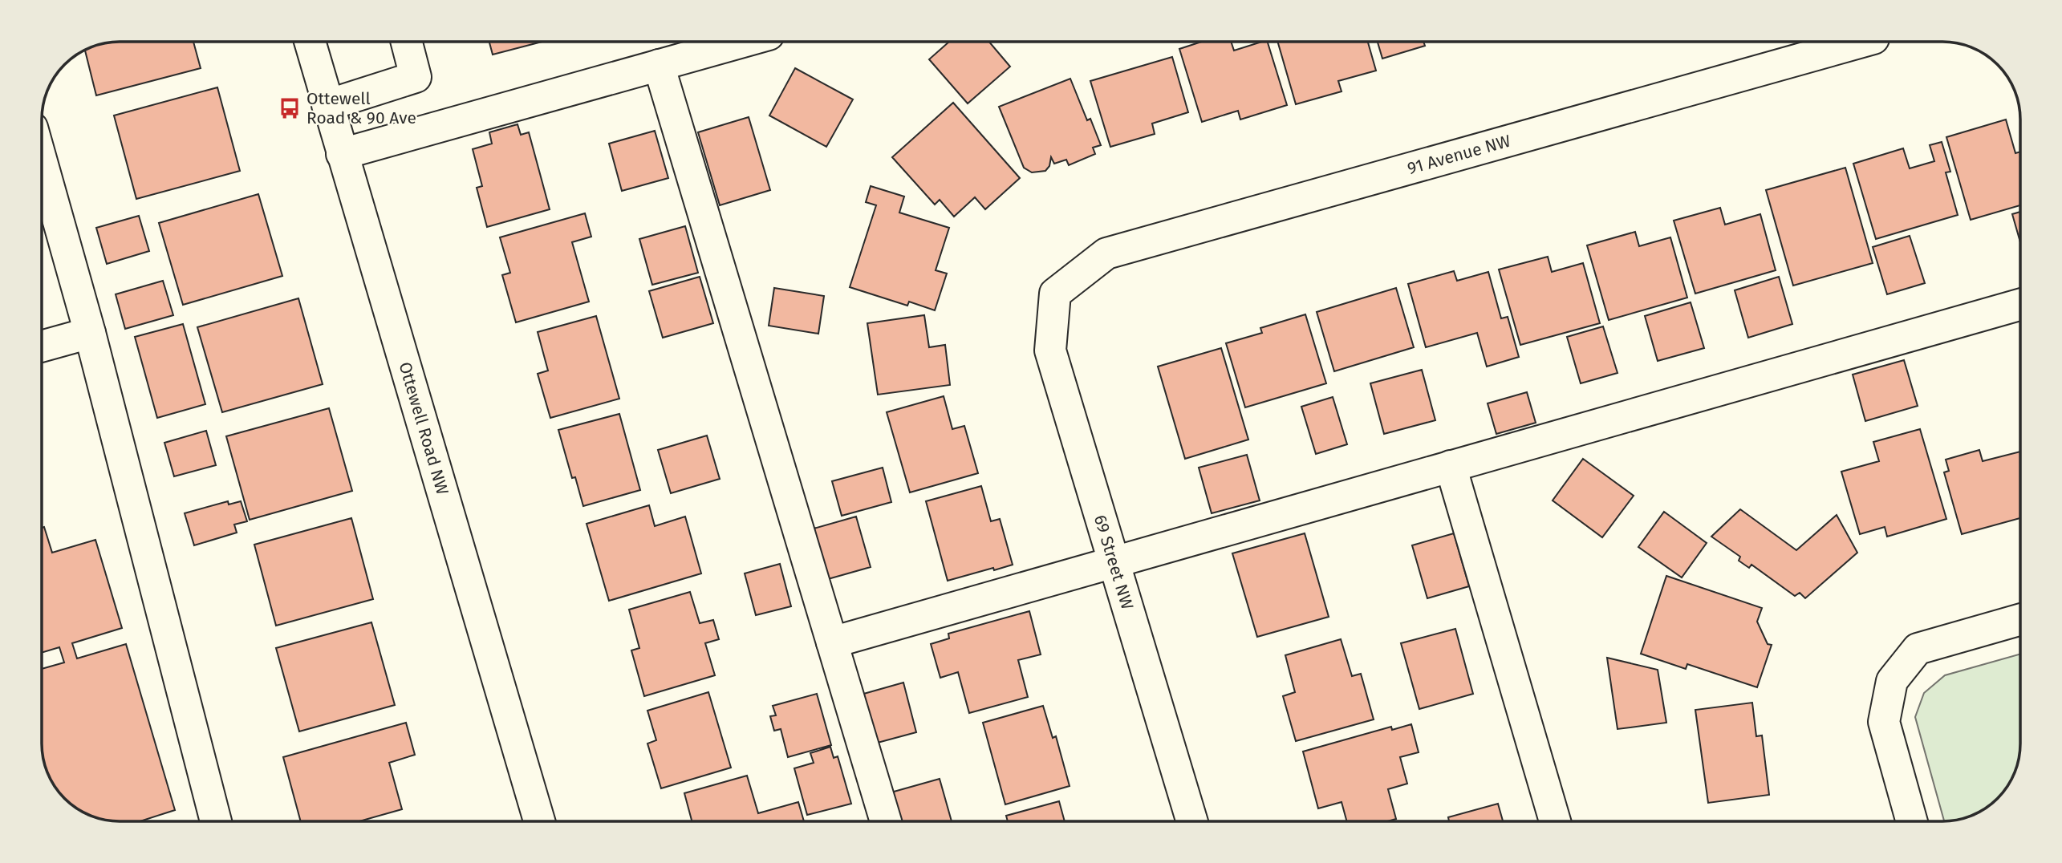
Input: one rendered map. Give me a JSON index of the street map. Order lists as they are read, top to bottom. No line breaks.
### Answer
{"streets":{"street":["91 Avenue NW","Ottewell Road NW","69 Street NW"]},"crossings":[["91 Avenue NW","69 Street NW"]],"places":{"bus stop":["Ottewell Road & 90 Ave"]}}
